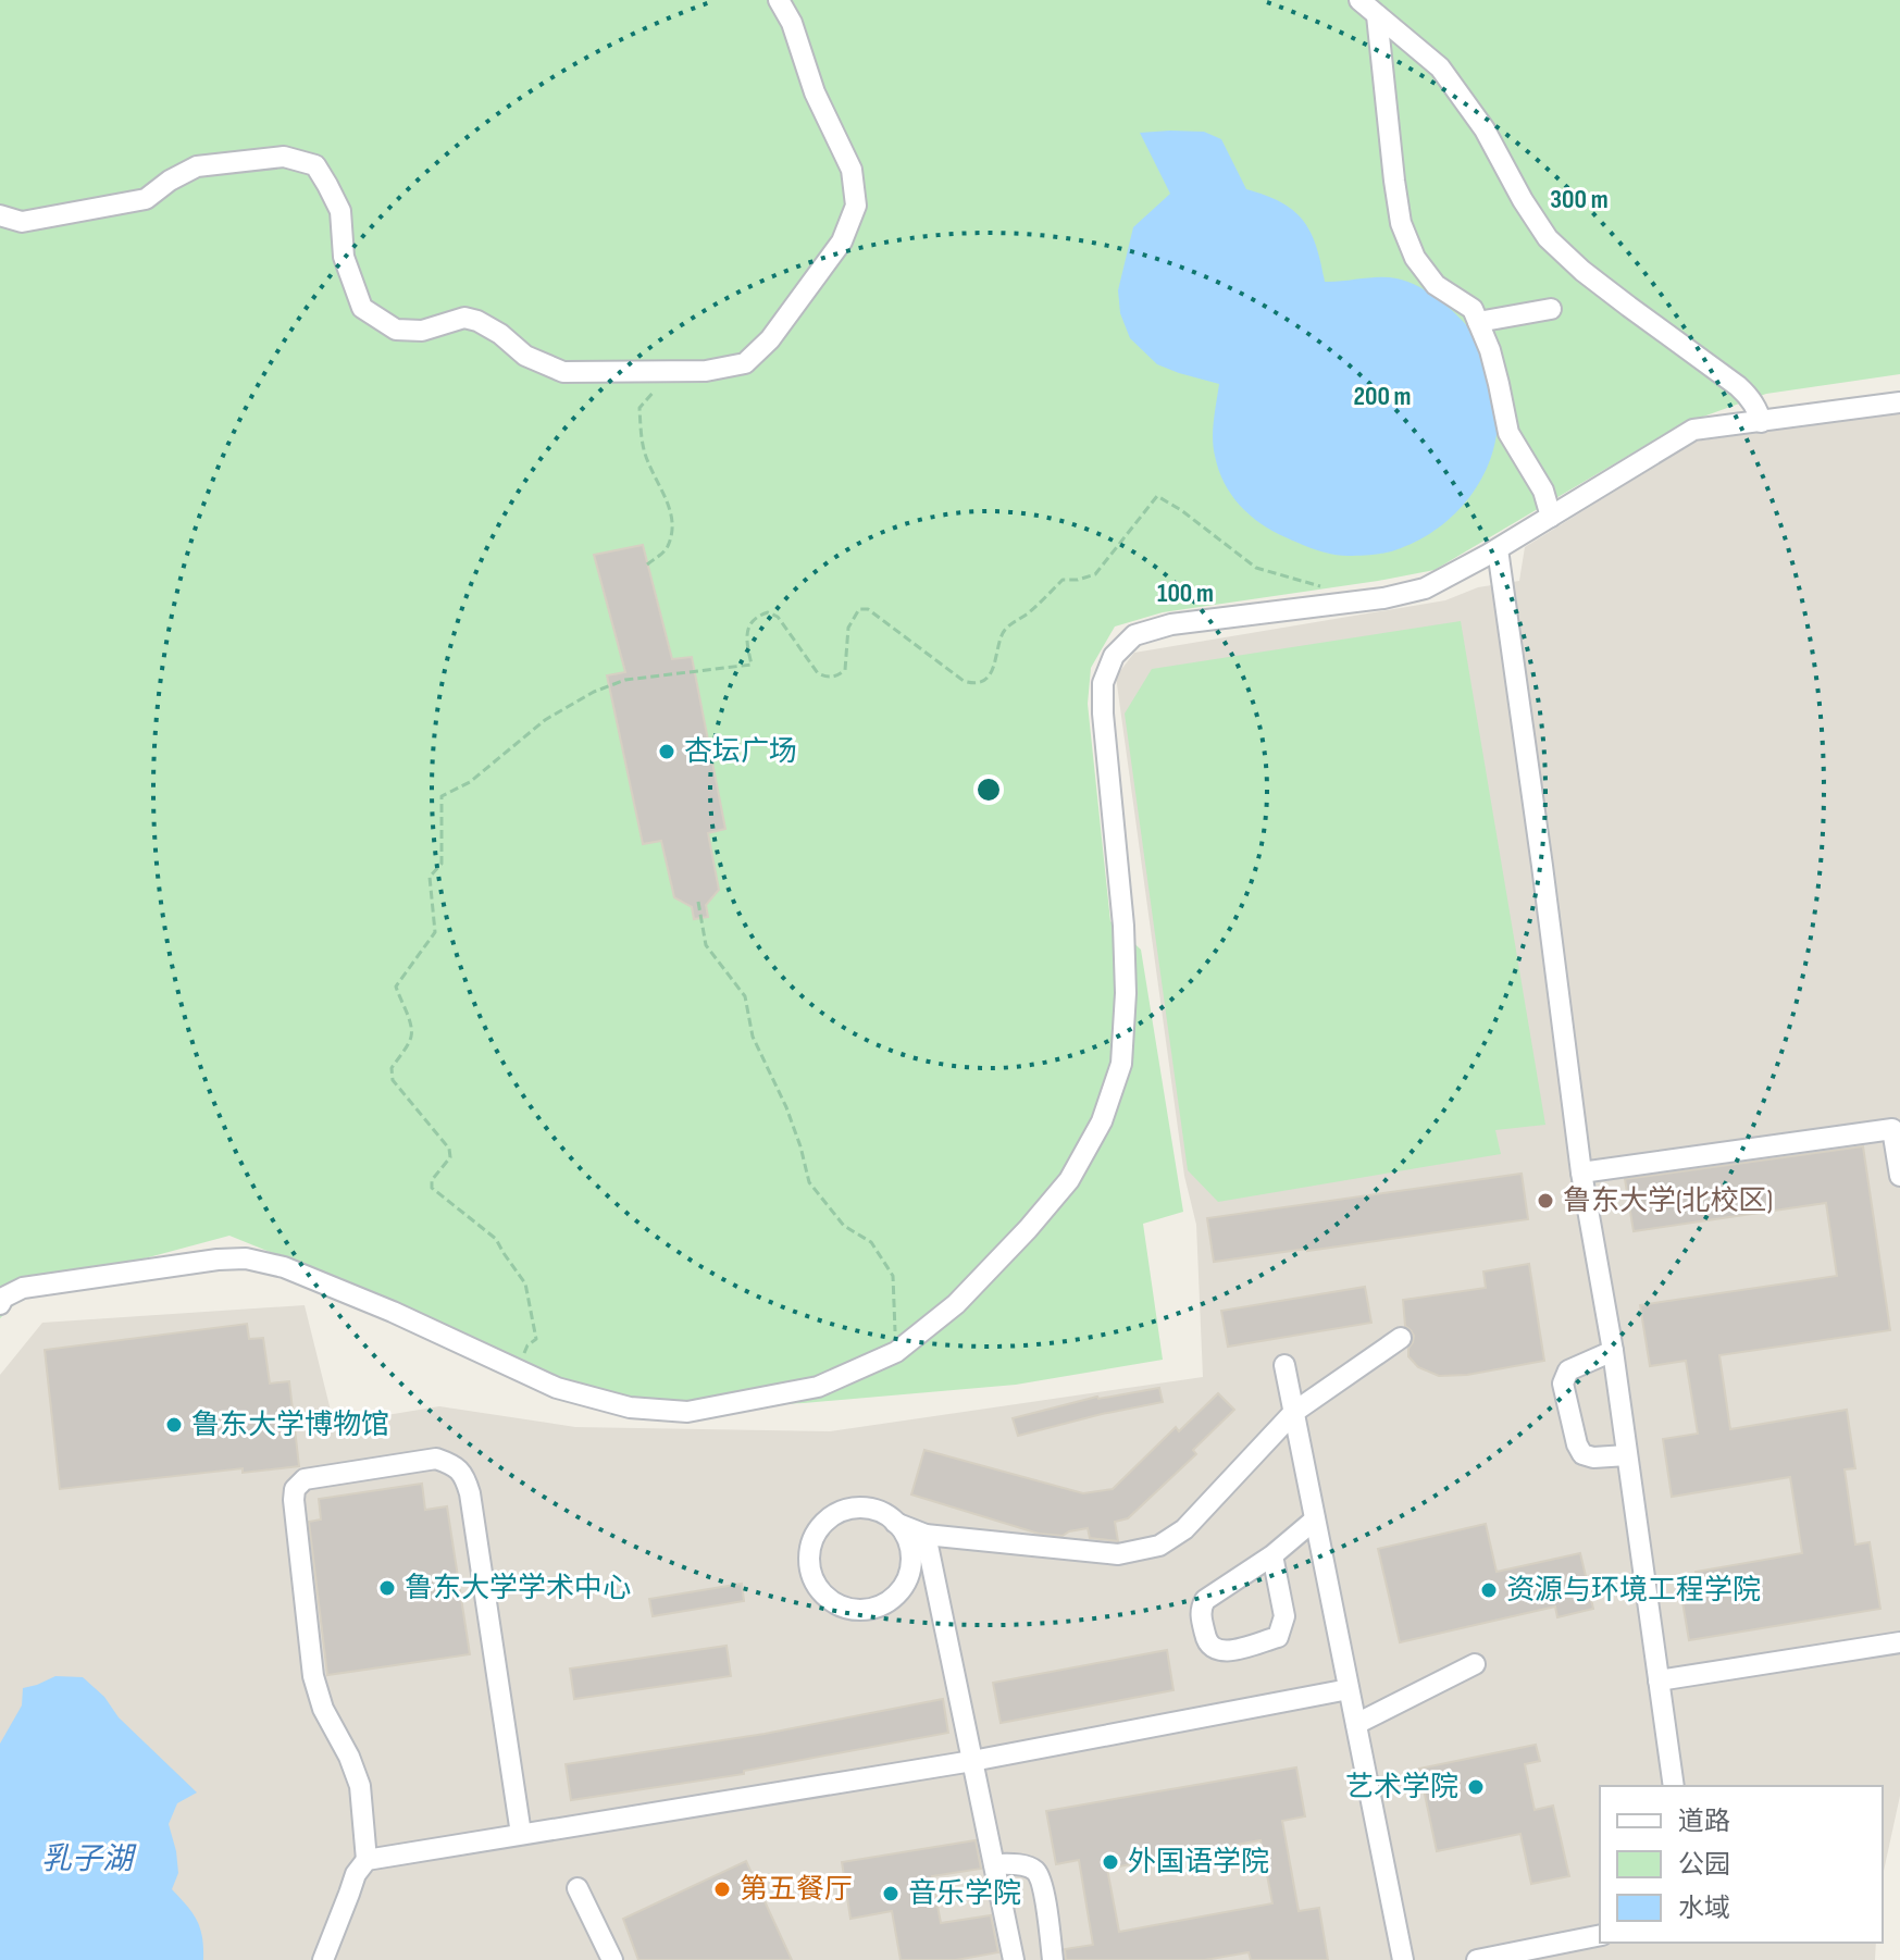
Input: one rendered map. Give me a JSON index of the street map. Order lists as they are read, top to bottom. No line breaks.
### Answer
{"water":["乳子湖"],"places":["杏坛广场","鲁东大学(北校区)","鲁东大学博物馆","鲁东大学学术中心","资源与环境工程学院","艺术学院","外国语学院","第五餐厅","音乐学院"],"legend":["道路","公园","水域"],"rings":["300 m","200 m","100 m"]}
